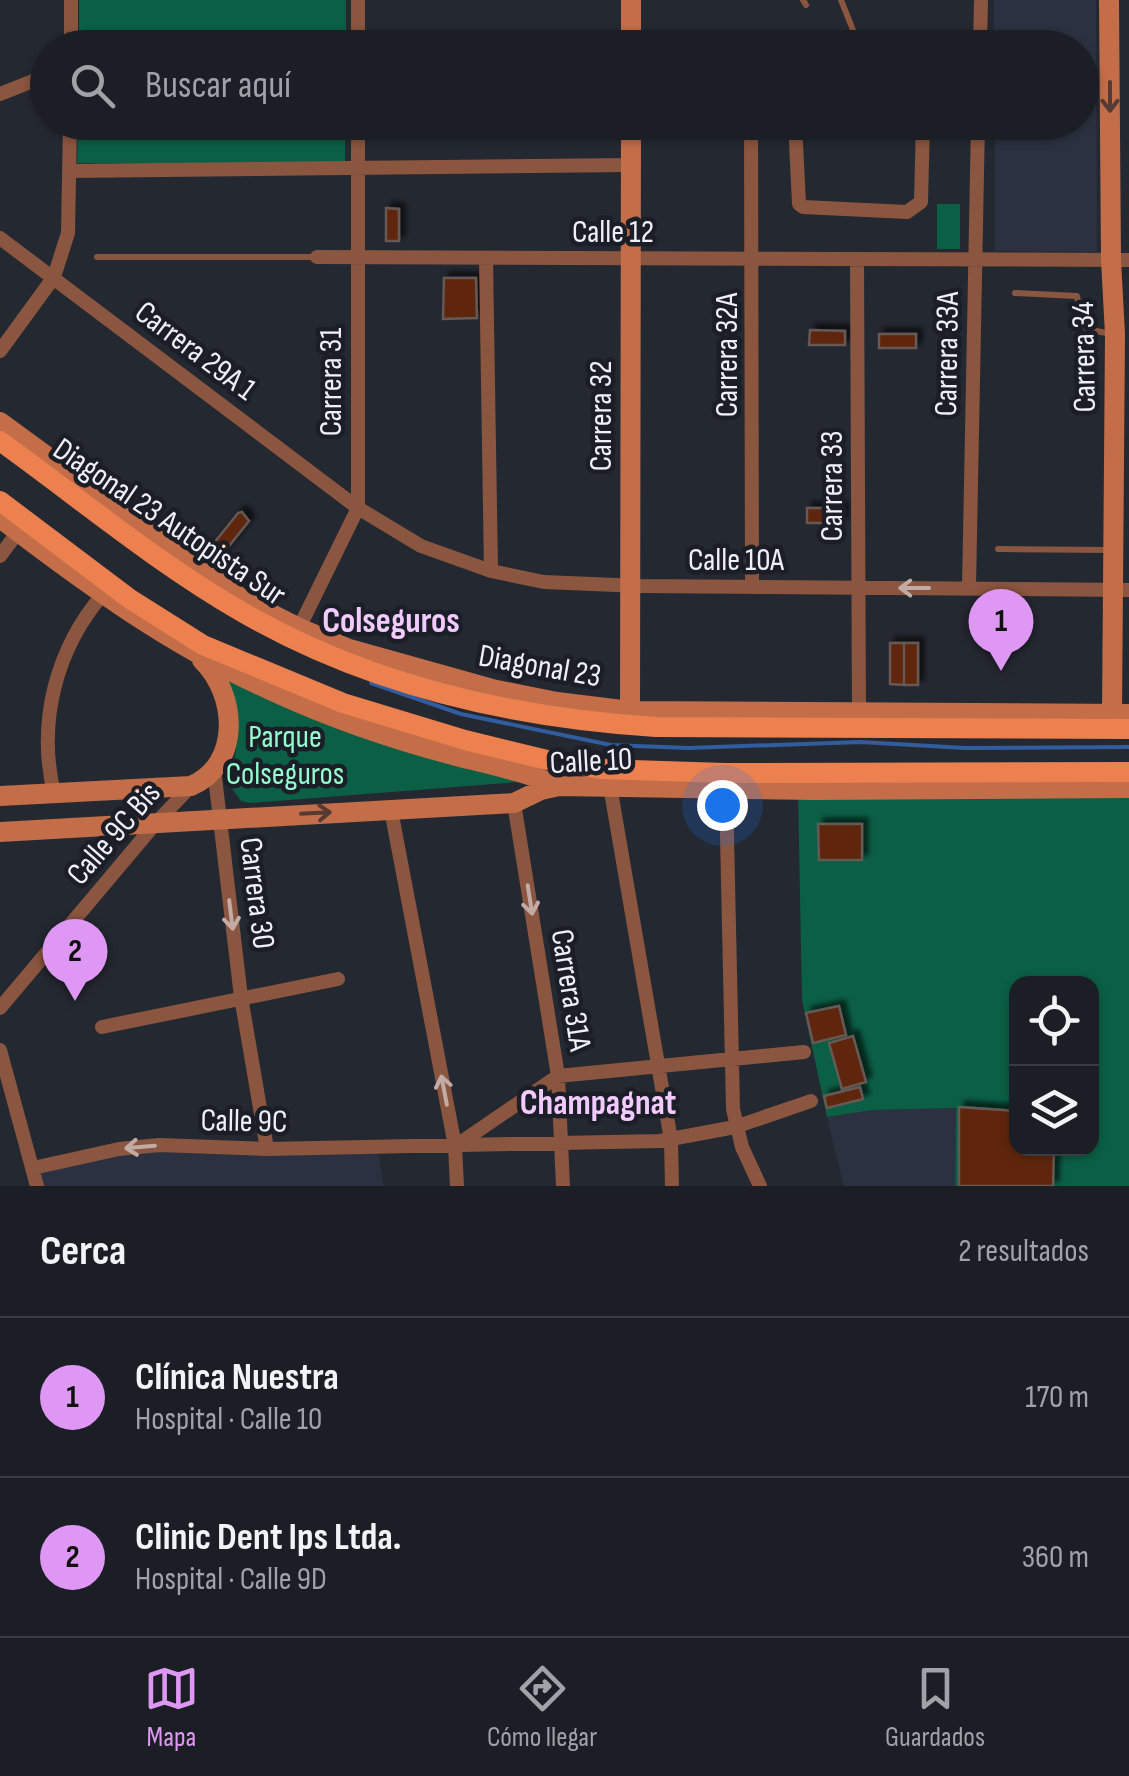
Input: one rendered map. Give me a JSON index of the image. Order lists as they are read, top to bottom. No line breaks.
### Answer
{"streets":{"main road":["Diagonal 23 Autopista Sur","Calle 10"],"street":["Calle 12","Carrera 29A 1","Carrera 33A","Carrera 32A","Carrera 34","Carrera 31","Carrera 32","Carrera 33","Calle 10A","Diagonal 23","Calle 9C Bis","Carrera 30","Carrera 31A","Calle 9C"]},"crossings":[["Calle 12","Carrera 33A"],["Calle 12","Carrera 32A"],["Calle 12","Carrera 34"],["Calle 12","Carrera 31"],["Calle 12","Carrera 32"],["Calle 12","Carrera 33"],["Carrera 29A 1","Carrera 31"],["Carrera 29A 1","Calle 10A"],["Carrera 33A","Calle 10A"],["Carrera 32A","Calle 10A"],["Carrera 34","Calle 10A"],["Carrera 31","Calle 10A"],["Carrera 31","Diagonal 23"],["Carrera 32","Calle 10A"],["Carrera 32","Diagonal 23"],["Carrera 33","Calle 10A"],["Diagonal 23 Autopista Sur","Diagonal 23"],["Calle 10","Calle 9C Bis"],["Calle 10","Carrera 30"],["Calle 10","Carrera 31A"],["Calle 9C Bis","Carrera 30"],["Carrera 30","Calle 9C"],["Carrera 31A","Calle 9C"]],"one_way":["Carrera 30"],"districts":["Colseguros","Champagnat"],"parks":["Parque Colseguros"],"page":{"search":"Buscar aquí","pins":["1","2"],"heading":["Cerca","2 resultados"],"list":[{"mark":"1","name":"Clínica Nuestra","note":"Hospital · Calle 10","value":"170 m"},{"mark":"2","name":"Clinic Dent Ips Ltda.","note":"Hospital · Calle 9D","value":"360 m"}],"nav":["Mapa","Cómo llegar","Guardados"]}}
